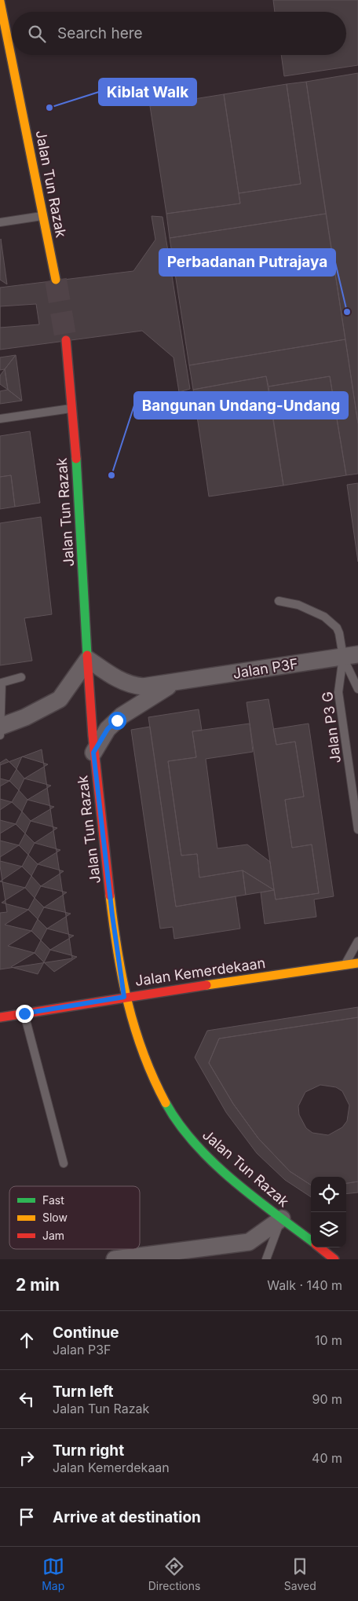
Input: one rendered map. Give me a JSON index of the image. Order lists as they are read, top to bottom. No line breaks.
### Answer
{"streets":{"street":["Jalan Tun Razak","Jalan P3F","Jalan Kemerdekaan"],"lane":["Jalan P3 G"]},"crossings":[["Jalan Tun Razak","Jalan P3F"],["Jalan Tun Razak","Jalan Kemerdekaan"],["Jalan P3F","Jalan P3 G"]],"places":["Kiblat Walk","Perbadanan Putrajaya","Bangunan Undang-Undang"],"legend":["Fast","Slow","Jam"],"page":{"search":"Search here","heading":["2 min","Walk · 140 m"],"list":[["Continue","Jalan P3F","10 m"],["Turn left","Jalan Tun Razak","90 m"],["Turn right","Jalan Kemerdekaan","40 m"],"Arrive at destination"],"nav":["Map","Directions","Saved"]}}
